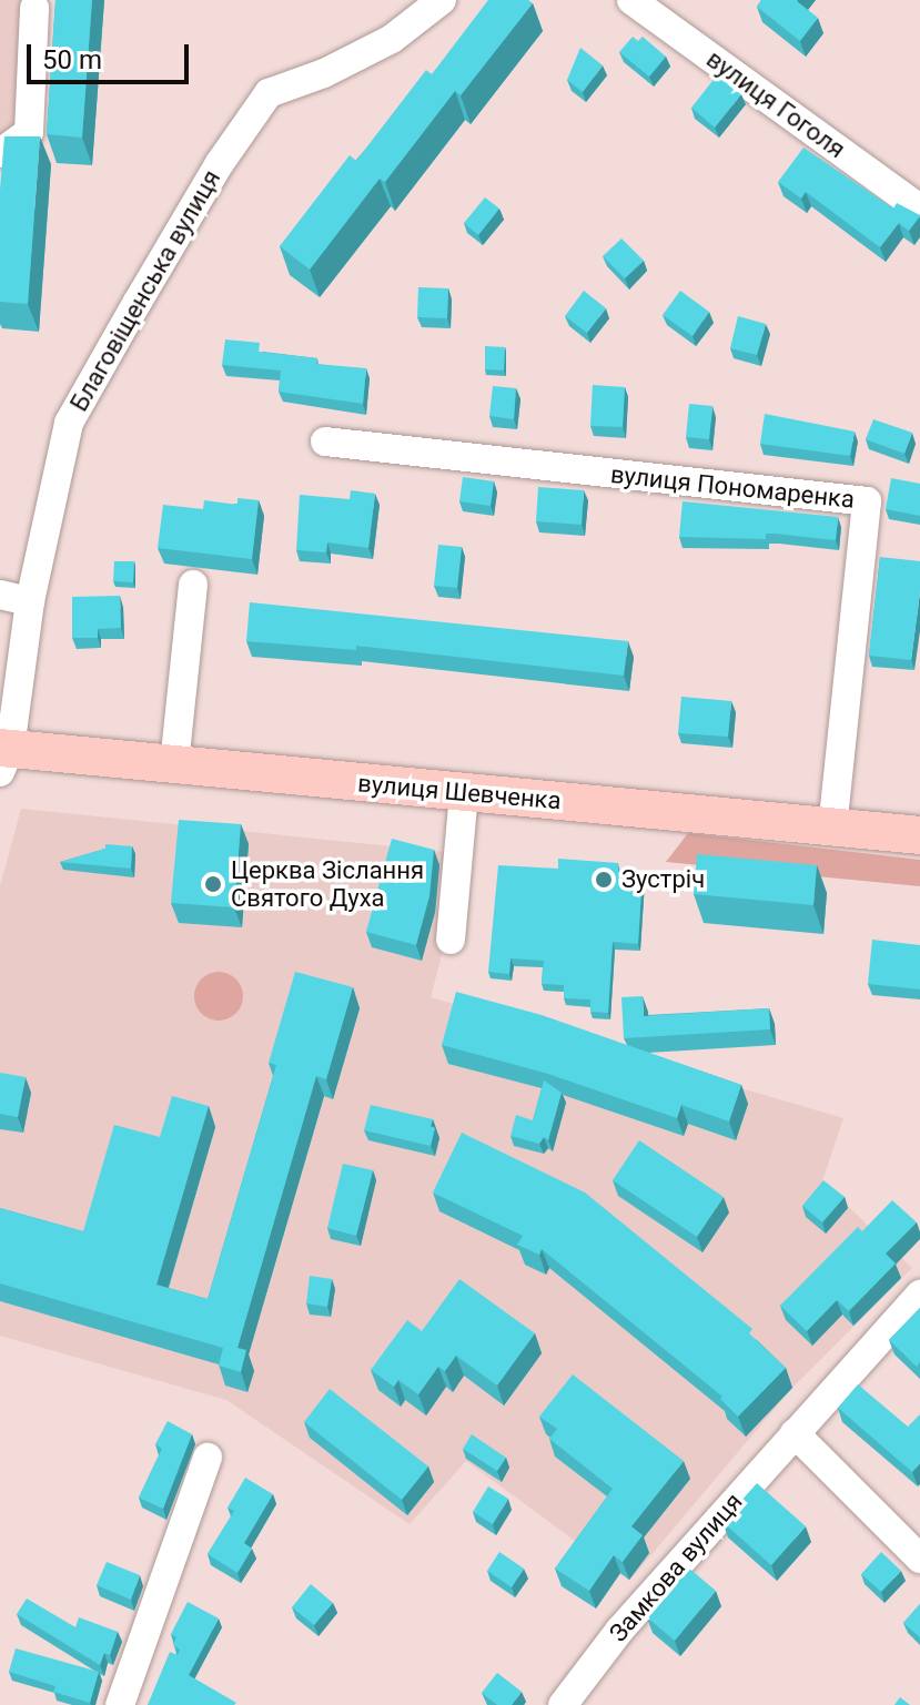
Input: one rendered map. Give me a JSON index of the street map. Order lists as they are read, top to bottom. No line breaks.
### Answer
{"streets":{"main road":["вулиця Шевченка"],"street":["вулиця Гоголя","Благовіщенська вулиця","вулиця Пономаренка","Замкова вулиця"]},"crossings":[["Благовіщенська вулиця","вулиця Шевченка"],["вулиця Пономаренка","вулиця Шевченка"]],"places":["Зустріч","Церква Зіслання Святого Духа"],"scale_bar":"50 m"}
